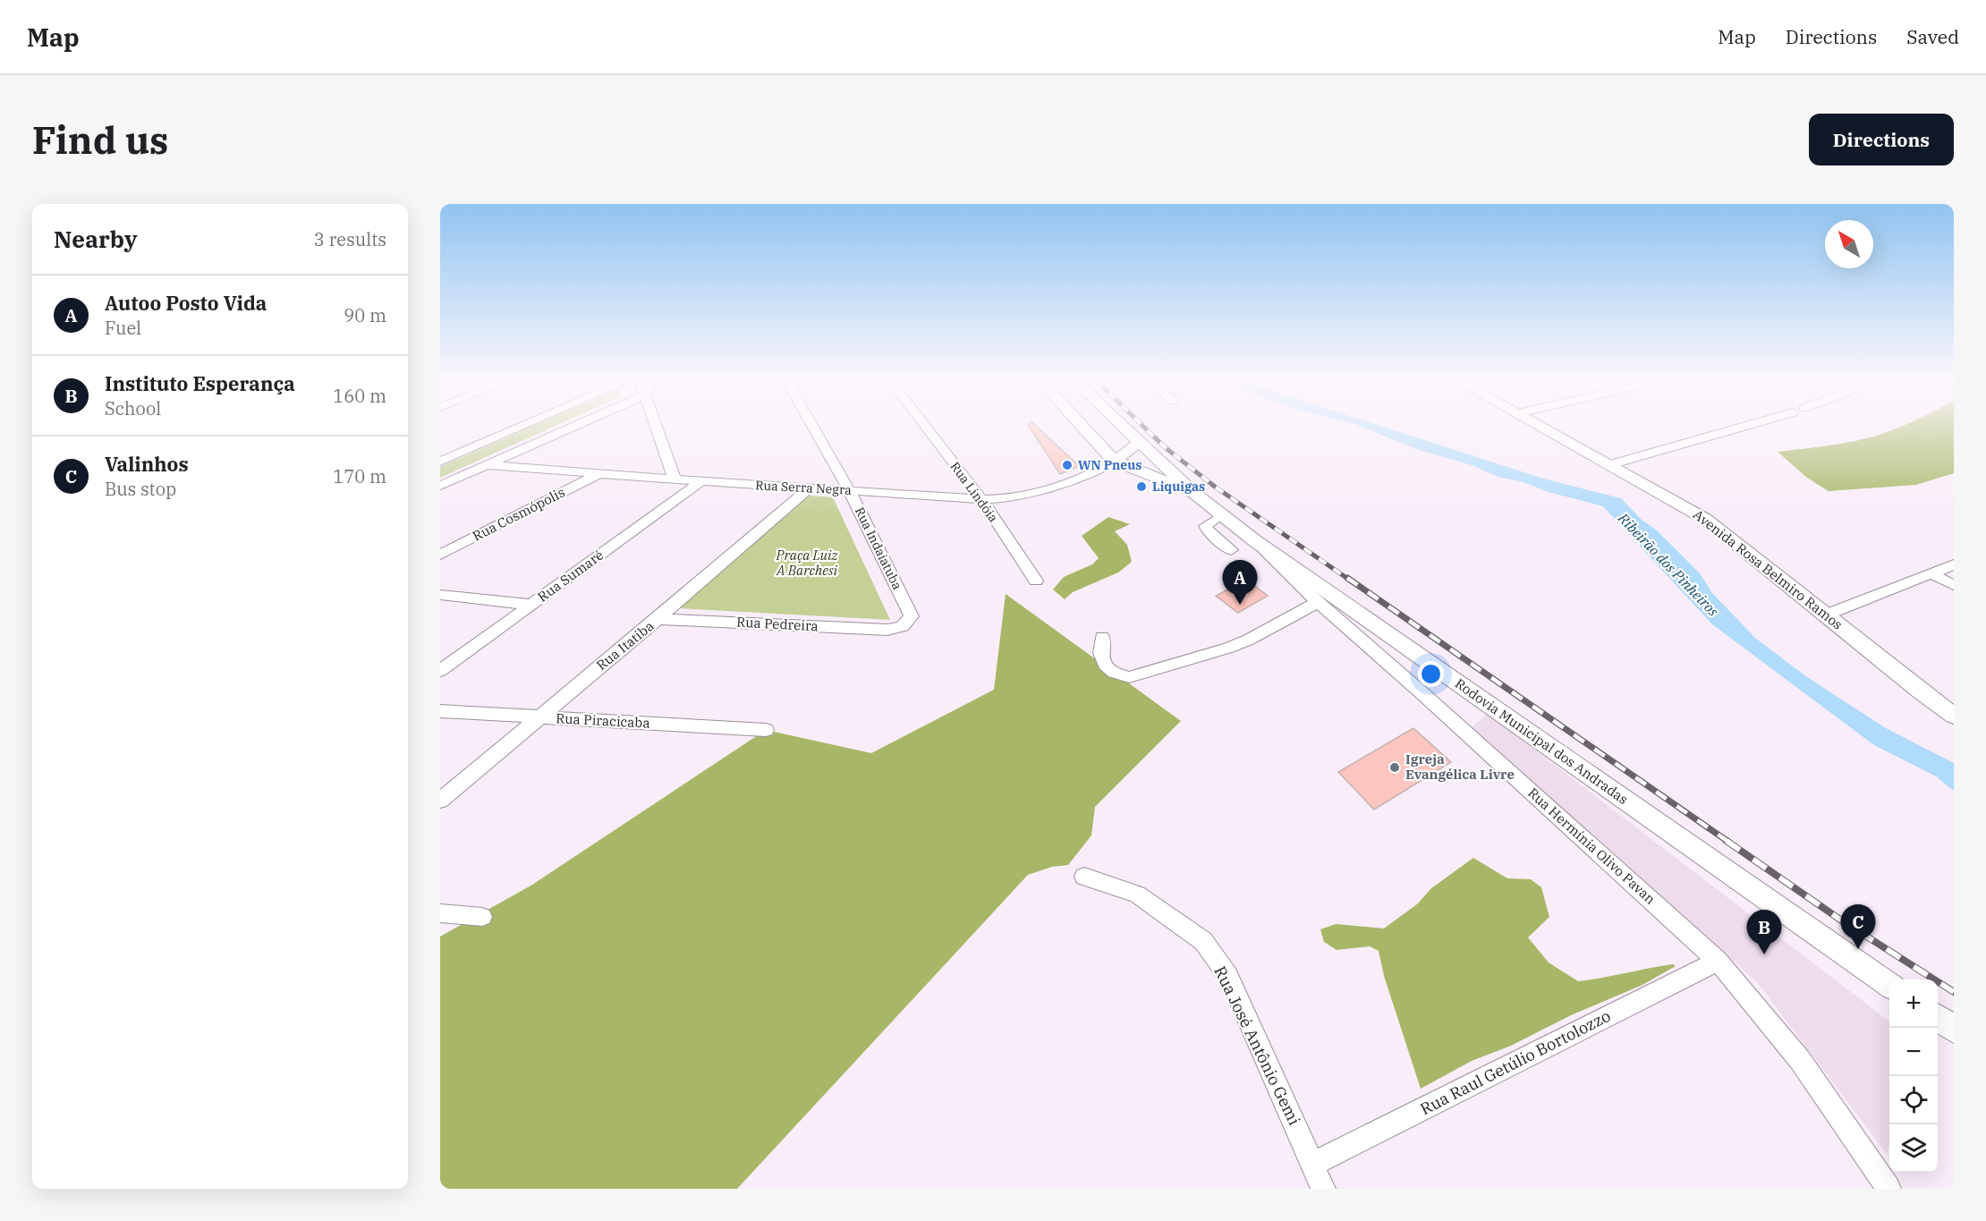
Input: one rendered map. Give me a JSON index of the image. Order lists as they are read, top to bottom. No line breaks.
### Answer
{"streets":{"main road":["Avenida Rosa Belmiro Ramos","Rodovia Municipal dos Andradas"],"street":["Rua Serra Negra","Rua Lindóia","Rua Cosmópolis","Rua Indaiatuba","Rua Sumaré","Rua Pedreira","Rua Itatiba","Rua Piracicaba","Rua Hermínia Olivo Pavan","Rua José Antônio Gemi","Rua Raul Getúlio Bortolozzo"]},"crossings":[["Rua Serra Negra","Rua Lindóia"],["Rua Serra Negra","Rua Cosmópolis"],["Rua Serra Negra","Rua Indaiatuba"],["Rua Serra Negra","Rua Sumaré"],["Rua Serra Negra","Rua Itatiba"],["Rua Indaiatuba","Rua Pedreira"],["Rua Pedreira","Rua Itatiba"],["Rua Itatiba","Rua Piracicaba"],["Rodovia Municipal dos Andradas","Rua Hermínia Olivo Pavan"],["Rua Hermínia Olivo Pavan","Rua Raul Getúlio Bortolozzo"],["Rua José Antônio Gemi","Rua Raul Getúlio Bortolozzo"]],"water":["Ribeirão dos Pinheiros"],"parks":["Praça Luiz A Barchesi"],"places":["WN Pneus","Liquigas","Igreja Evangélica Livre"],"north":"top left","page":{"header":"Map","nav":["Map","Directions","Saved"],"buttons":"Directions","title":"Find us","heading":["Nearby","3 results"],"list":[{"mark":"A","name":"Autoo Posto Vida","note":"Fuel","value":"90 m"},{"mark":"B","name":"Instituto Esperança","note":"School","value":"160 m"},{"mark":"C","name":"Valinhos","note":"Bus stop","value":"170 m"}],"pins":["A","C","B"],"map_buttons":["+","−"]}}
